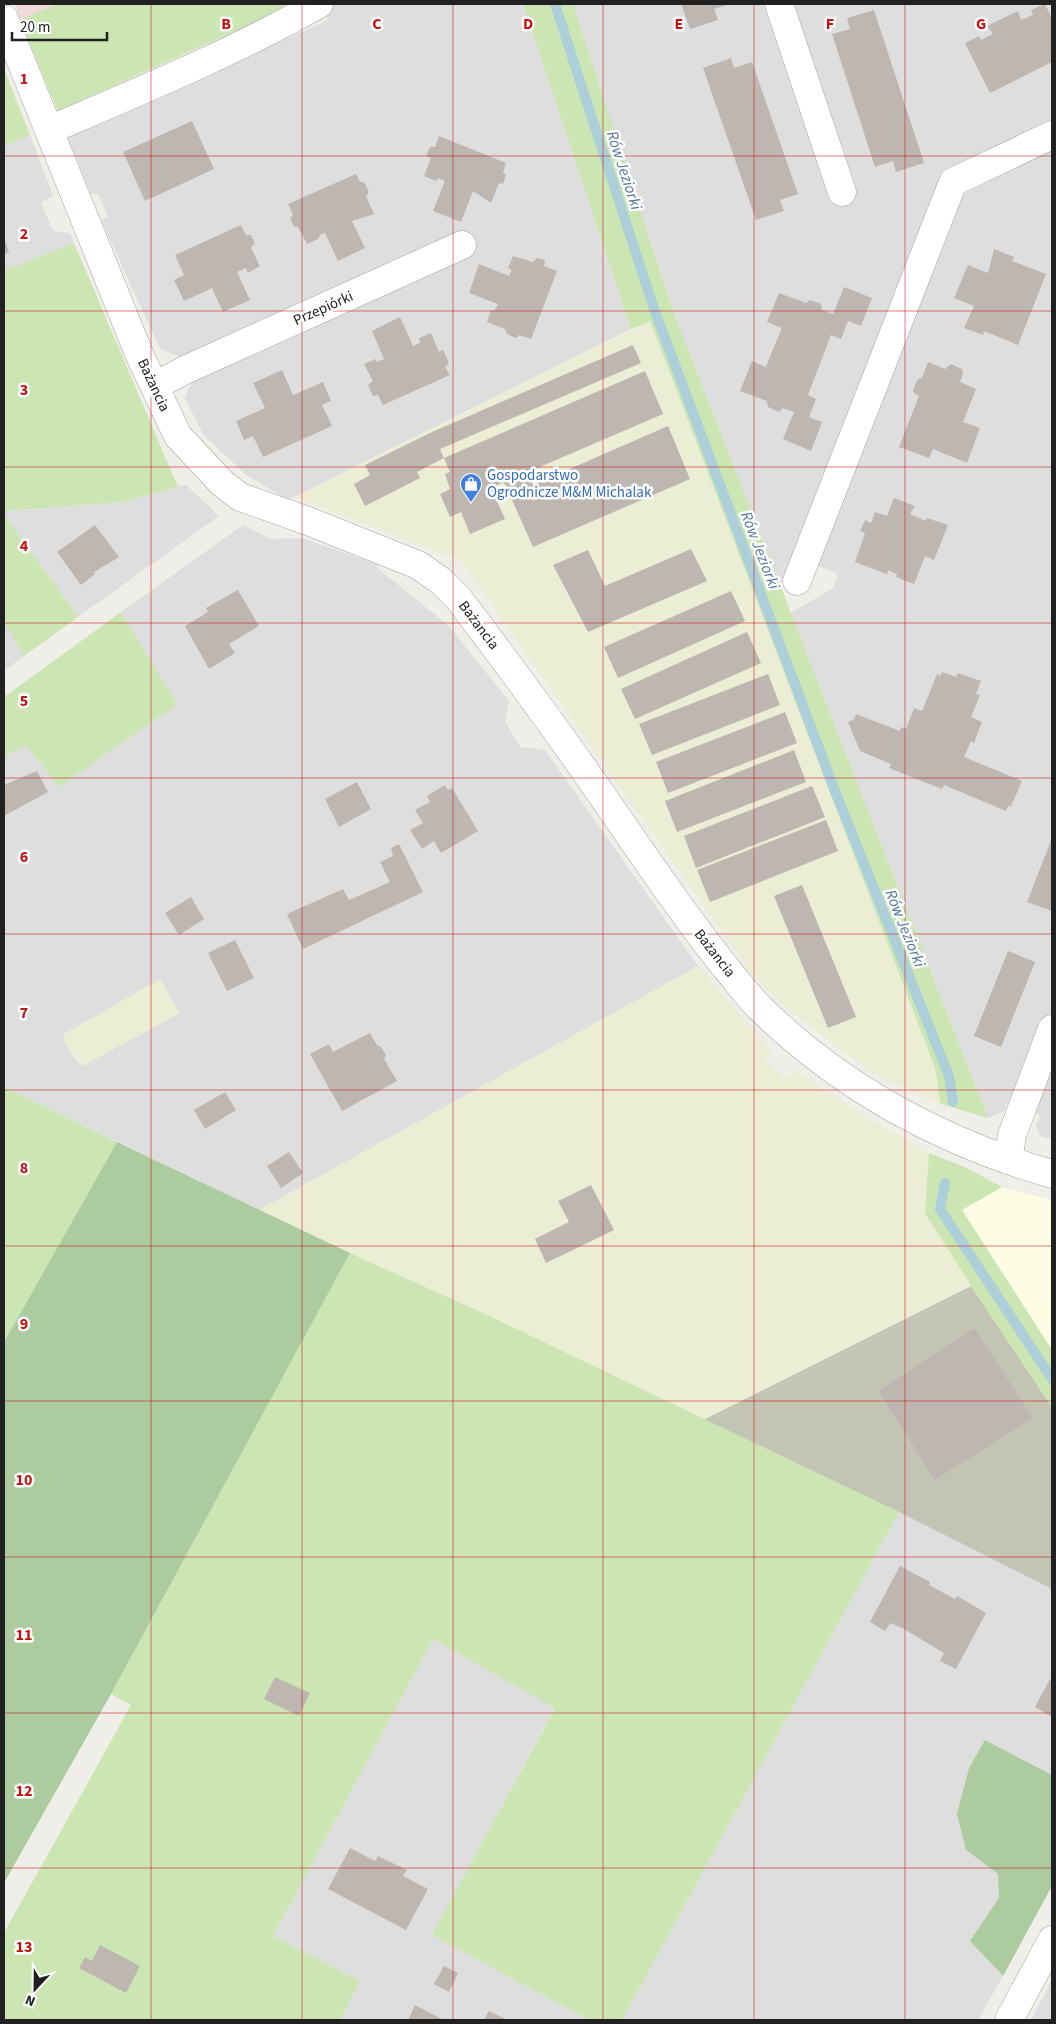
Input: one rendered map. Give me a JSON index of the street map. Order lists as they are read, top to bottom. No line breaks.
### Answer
{"streets":{"street":["Przepiórki","Bażancia"]},"crossings":[["Przepiórki","Bażancia"]],"water":["Rów Jeziorki"],"places":{"shop":["Gospodarstwo Ogrodnicze M&M Michalak"]},"scale_bar":"20 m","north":"bottom","grid":{"columns":["B","C","D","E","F","G"],"rows":["1","2","3","4","5","6","7","8","9","10","11","12","13"]}}
